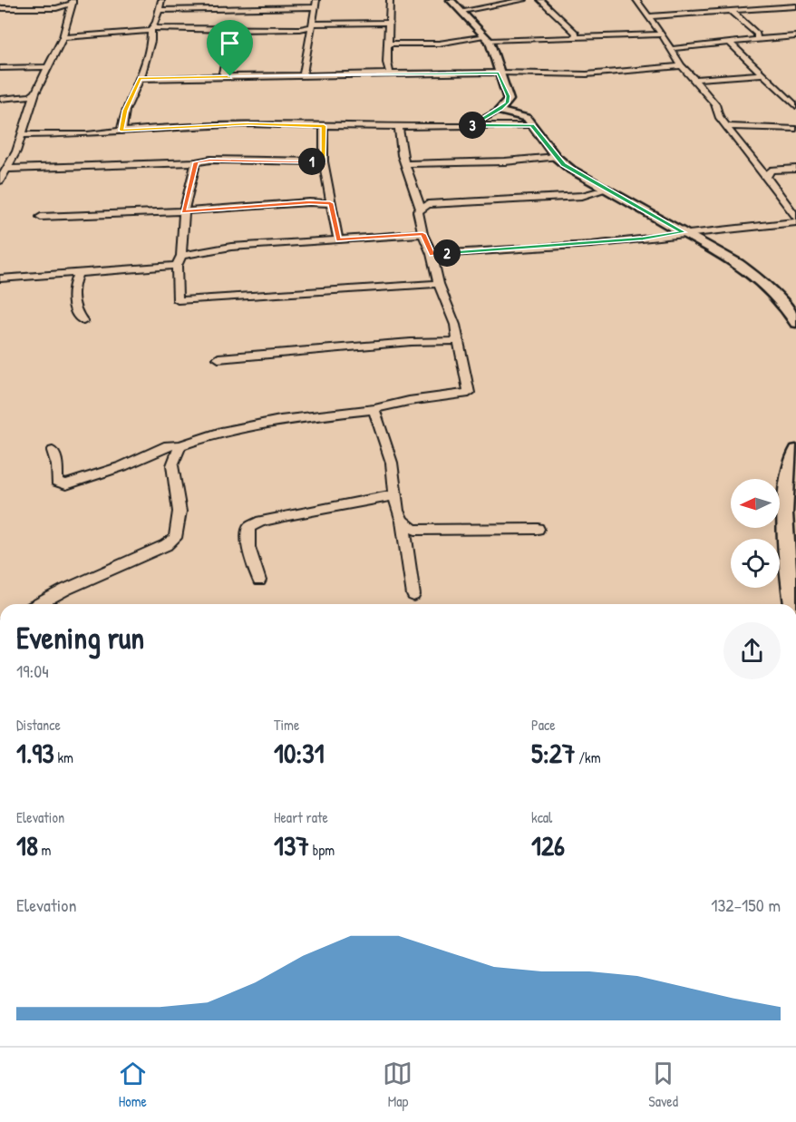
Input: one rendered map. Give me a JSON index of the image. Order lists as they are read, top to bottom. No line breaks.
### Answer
{"north":"left","page":{"pins":["3","1","2"],"heading":["Evening run","19:04"],"stats":[["Distance","1.93 km"],["Time","10:31"],["Pace","5:27 /km"],["Elevation","18 m"],["Heart rate","137 bpm"],["kcal","126"]],"chart":["Elevation","132–150 m"],"tabs":["Home","Map","Saved"]}}
